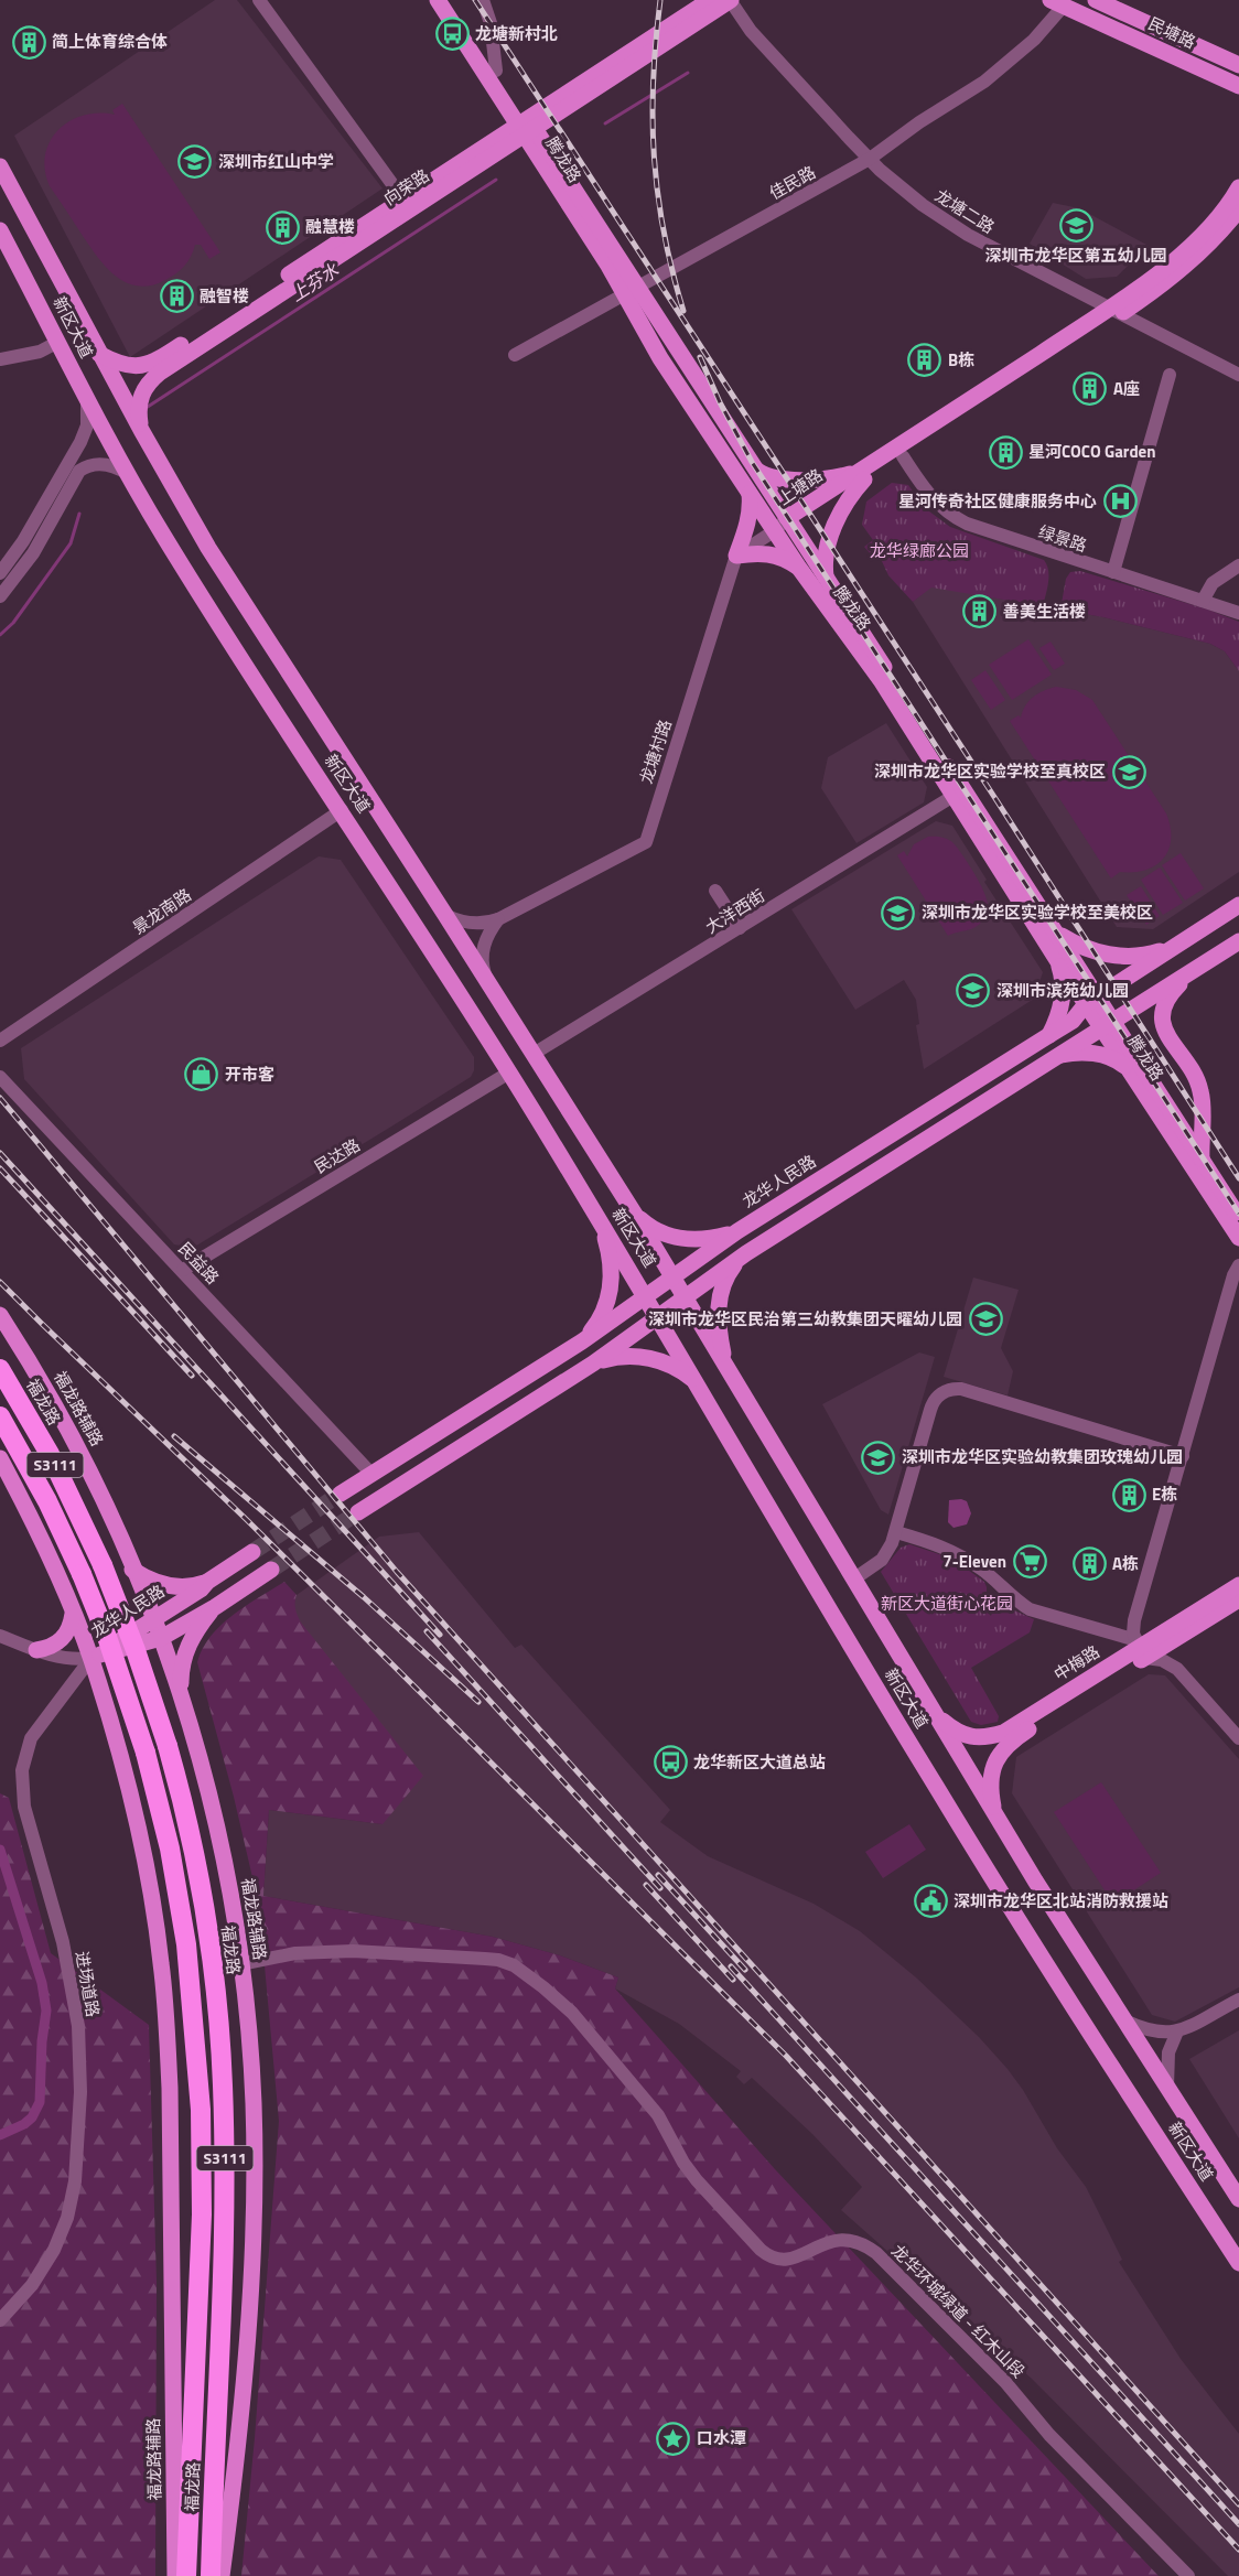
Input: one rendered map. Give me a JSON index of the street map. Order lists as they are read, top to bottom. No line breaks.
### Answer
{"streets":{"highway":["福龙路","S3111"],"main road":["民塘路","腾龙路","向荣路","新区大道","上塘路","龙华人民路","福龙路辅路","中梅路"],"street":["佳民路","龙塘二路","绿景路","龙塘村路","景龙南路","大洋西街","民达路","民益路","进场道路","龙华环城绿道 - 红木山段"]},"crossings":[["民塘路","佳民路"],["腾龙路","佳民路"],["腾龙路","向荣路"],["腾龙路","上塘路"],["腾龙路","大洋西街"],["腾龙路","龙华人民路"],["佳民路","龙塘二路"],["向荣路","龙塘二路"],["向荣路","新区大道"],["龙塘二路","上塘路"],["新区大道","龙塘村路"],["新区大道","景龙南路"],["新区大道","大洋西街"],["新区大道","民达路"],["新区大道","龙华人民路"],["新区大道","中梅路"],["上塘路","绿景路"],["民达路","民益路"],["龙华人民路","民益路"],["龙华人民路","福龙路辅路"],["龙华人民路","进场道路"],["福龙路辅路","进场道路"],["福龙路辅路","龙华环城绿道 - 红木山段"]],"water":["上芬水"],"parks":["龙华绿廊公园","新区大道街心花园"],"places":{"bus stop":["龙塘新村北","龙华新区大道总站"],"building":["简上体育综合体","融慧楼","融智楼","B栋","A座","星河COCO Garden","善美生活楼","E栋","A栋"],"school or university":["深圳市红山中学","深圳市龙华区第五幼儿园","深圳市龙华区实验学校至真校区","深圳市龙华区实验学校至美校区","深圳市滨苑幼儿园","深圳市龙华区民治第三幼教集团天曜幼儿园","深圳市龙华区实验幼教集团玫瑰幼儿园"],"hospital":["星河传奇社区健康服务中心"],"shop":["开市客"],"supermarket":["7-Eleven"],"public building":["深圳市龙华区北站消防救援站"],"place":["口水潭"]}}
